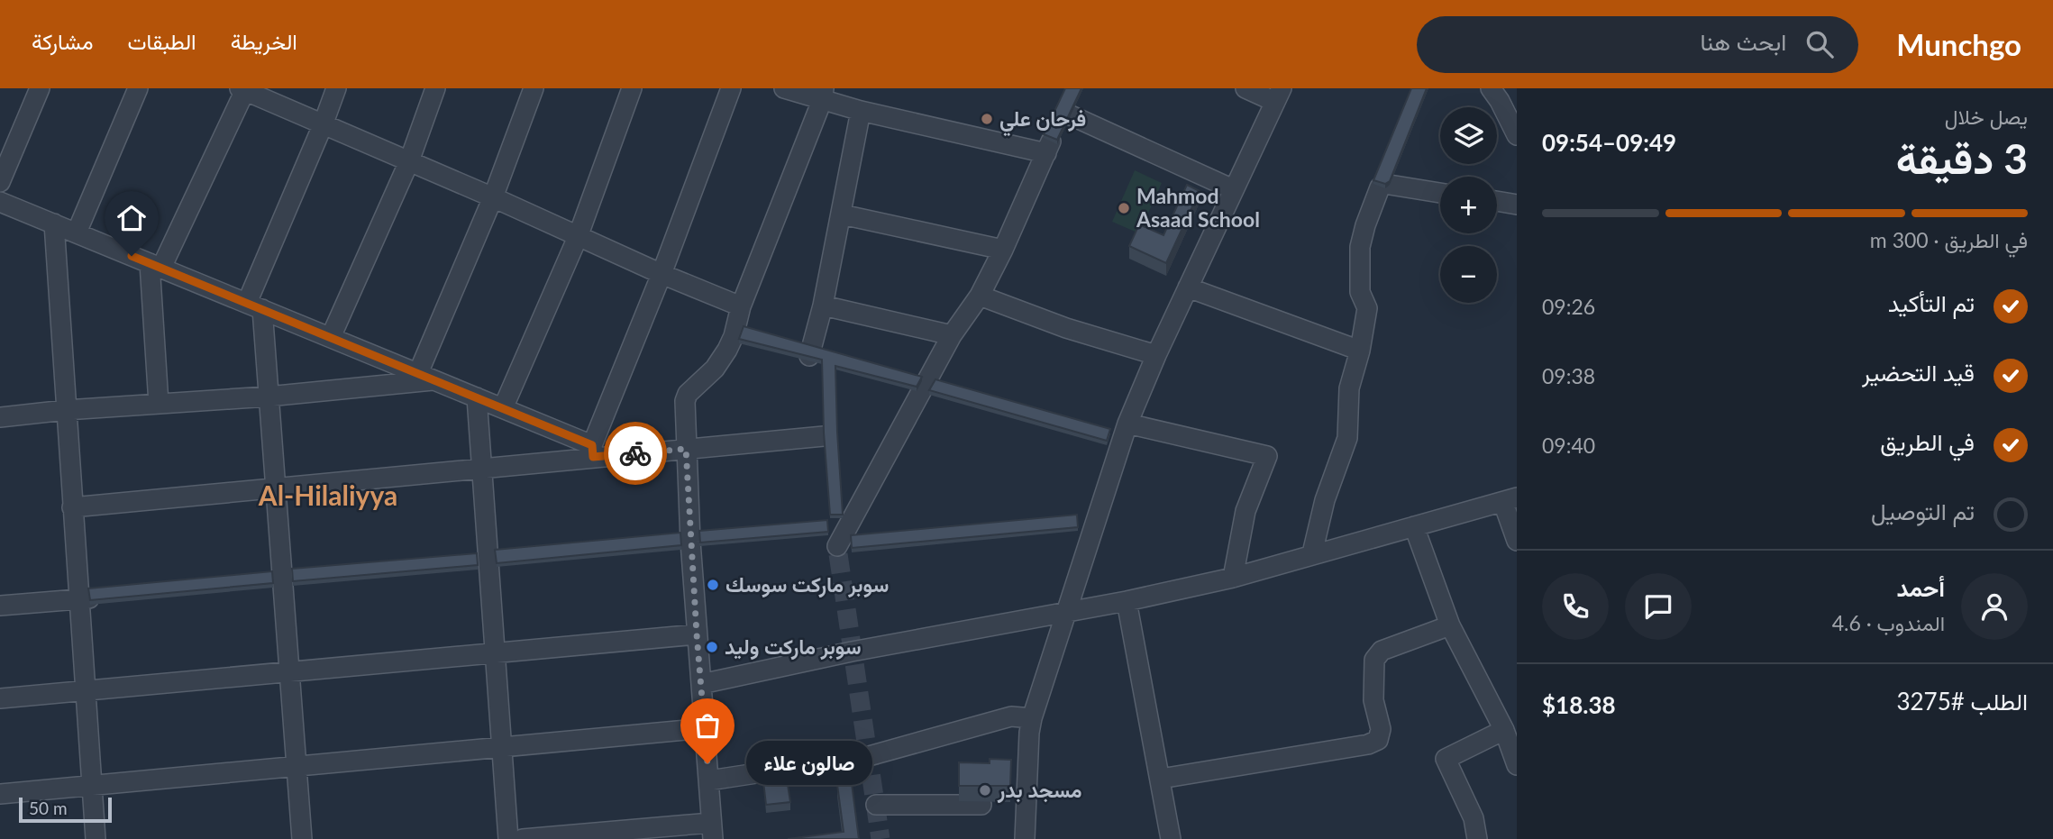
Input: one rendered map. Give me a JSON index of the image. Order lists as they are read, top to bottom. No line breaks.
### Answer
{"districts":["Al-Hilaliyya"],"places":["فرحان علي","Mahmod Asaad School","سوبر ماركت سوسك","سوبر ماركت وليد","صالون علاء","مسجد بدر"],"scale_bar":"50 m","page":{"header":"Munchgo","search":"ابحث هنا","nav":["الخريطة","الطبقات","مشاركة"],"heading":["3 دقيقة","يصل خلال","09:49–09:54"],"panel":["أحمد","المندوب · 4.6","الطلب #3275","$18.38"],"map_buttons":["+","−"],"bar":"في الطريق · 300 m","list":[["تم التأكيد","09:26"],["قيد التحضير","09:38"],["في الطريق","09:40"],"تم التوصيل"],"bubble":"صالون علاء","scale":"50 m"}}
